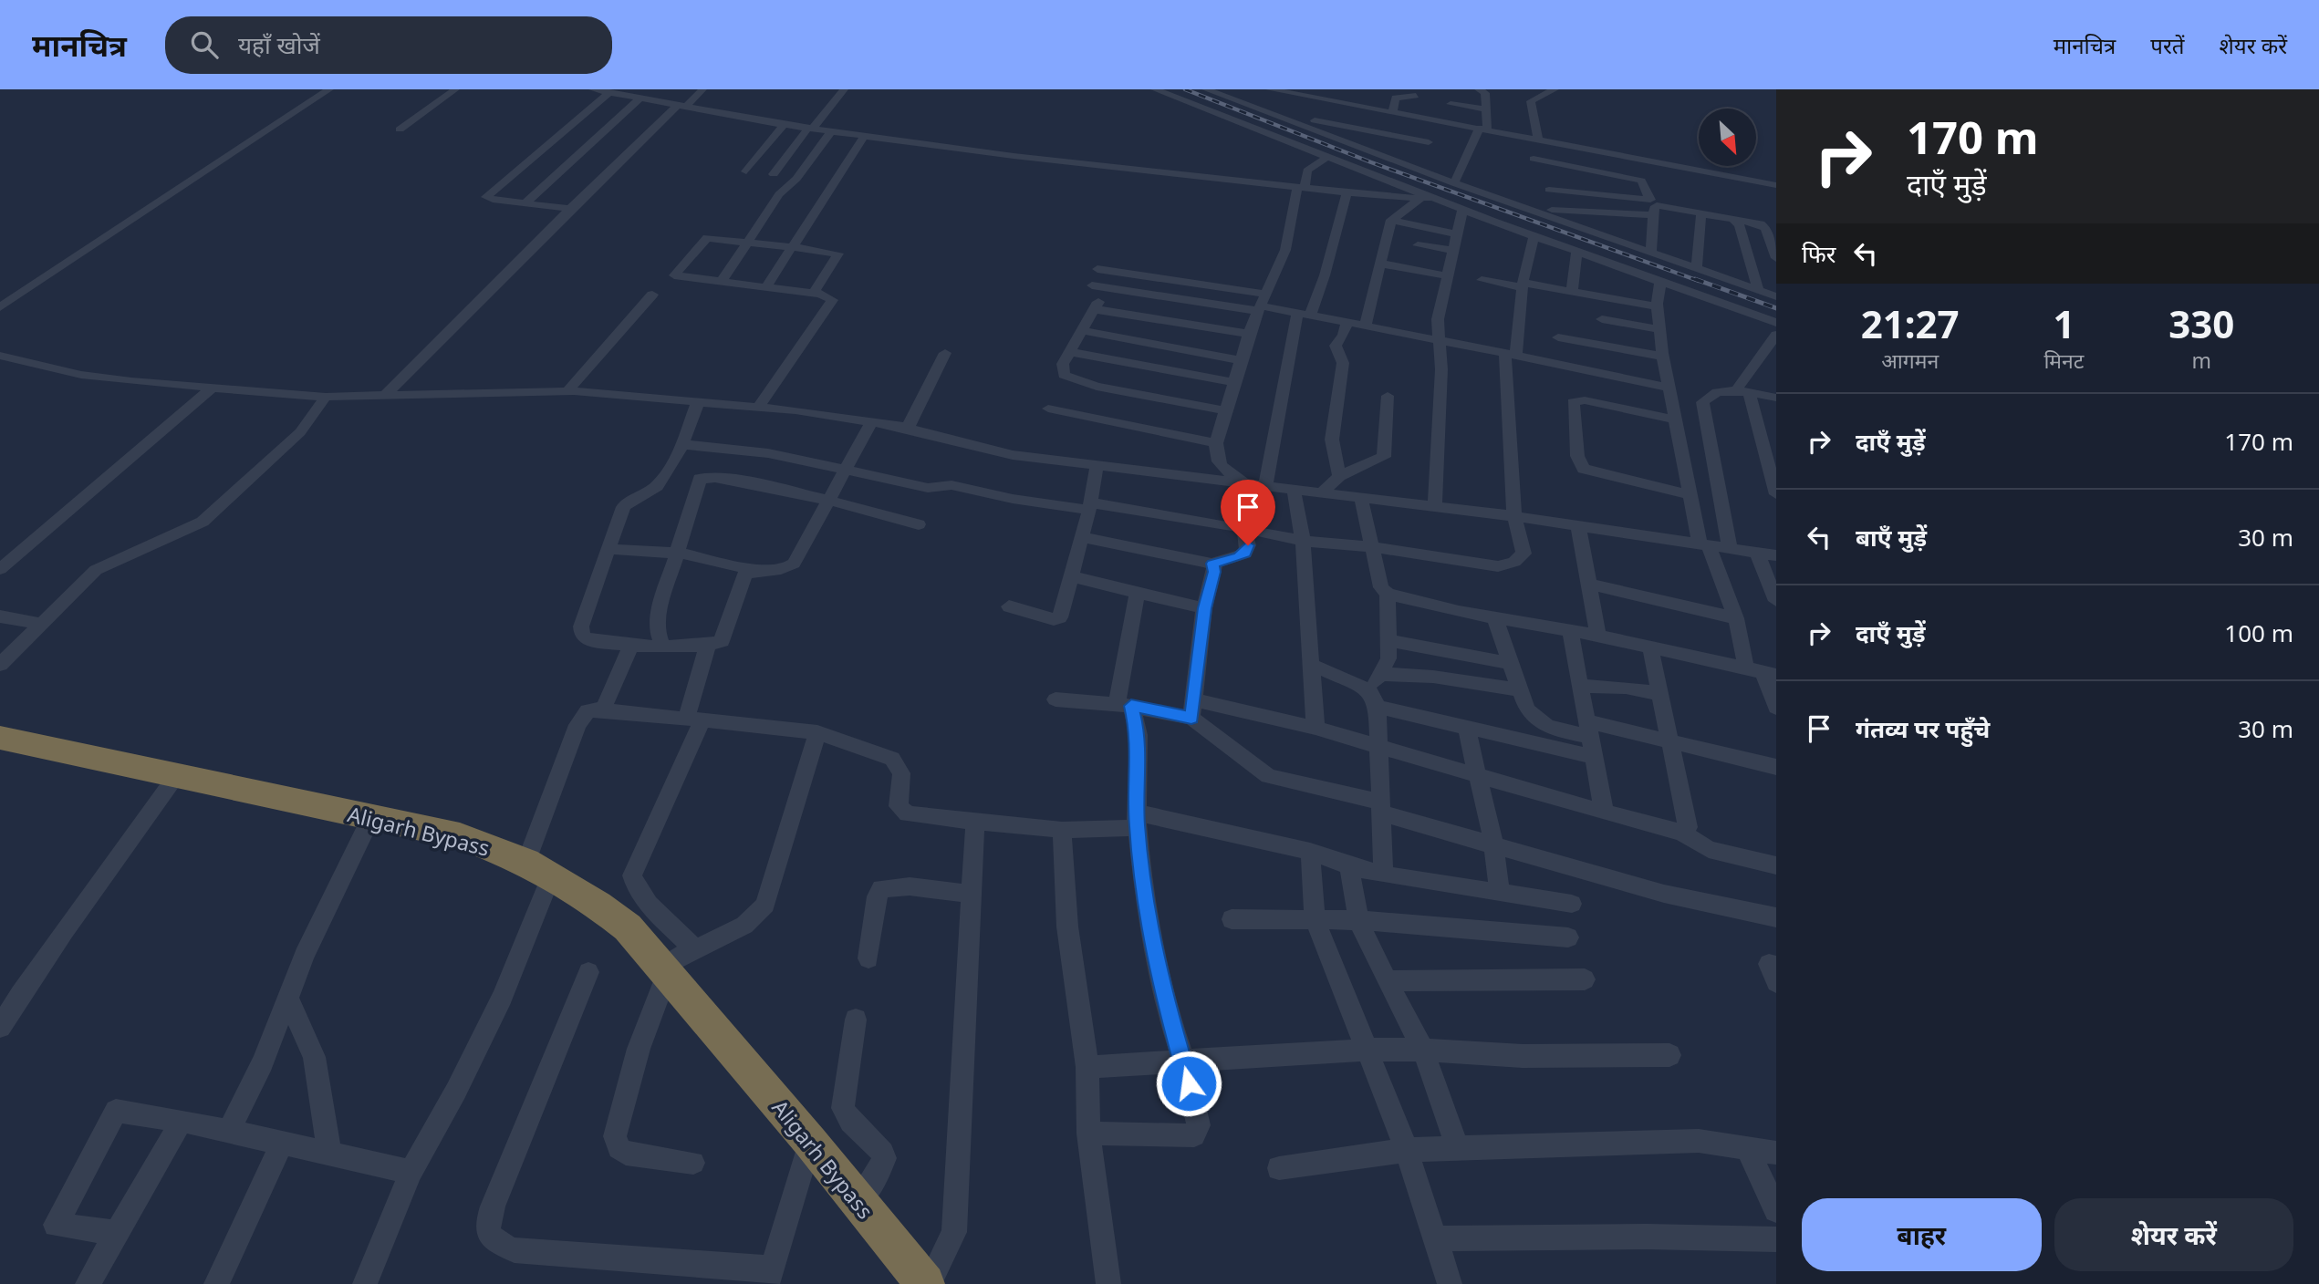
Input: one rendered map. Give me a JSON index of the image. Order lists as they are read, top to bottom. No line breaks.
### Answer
{"streets":{"highway":["Aligarh Bypass"]},"north":"bottom right","page":{"header":"मानचित्र","search":"यहाँ खोजें","nav":["मानचित्र","परतें","शेयर करें"],"turn":["170 m","दाएँ मुड़ें"],"then":"फिर","eta":["21:27","आगमन","1","मिनट","330","m"],"list":[{"name":"दाएँ मुड़ें","value":"170 m"},{"name":"बाएँ मुड़ें","value":"30 m"},{"name":"दाएँ मुड़ें","value":"100 m"},{"name":"गंतव्य पर पहुँचे","value":"30 m"}],"buttons":["बाहर","शेयर करें"]}}
